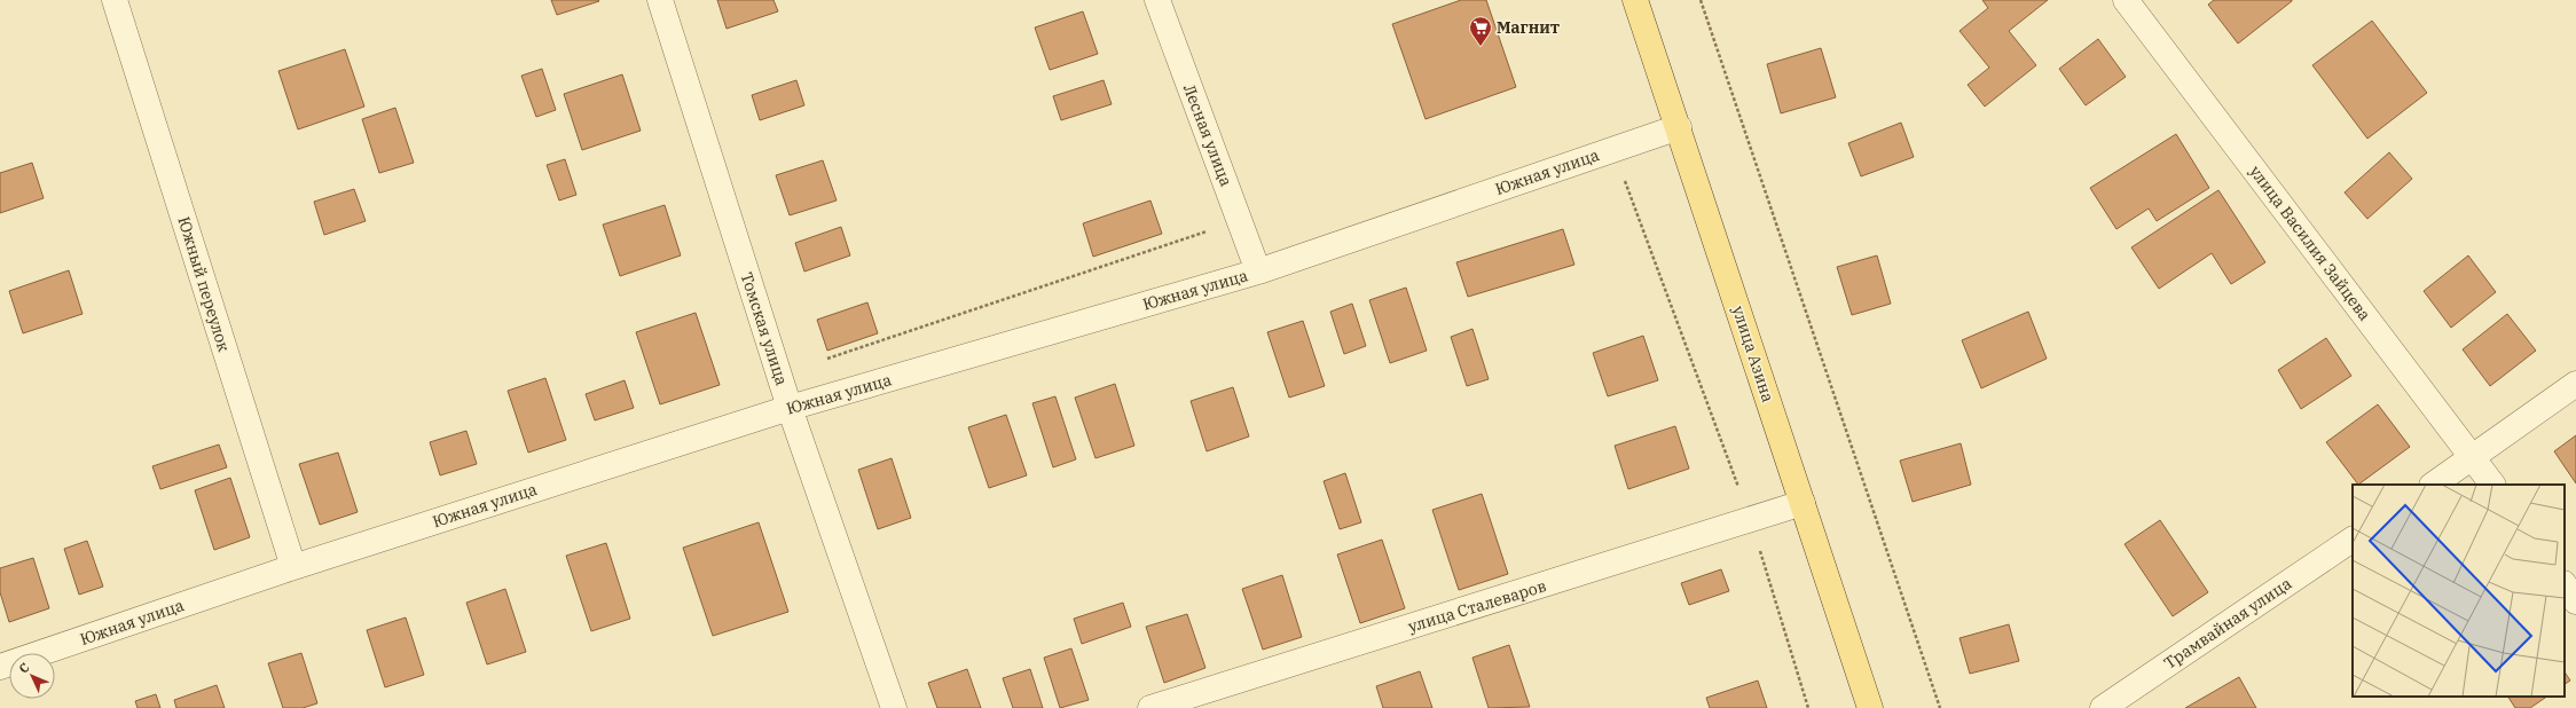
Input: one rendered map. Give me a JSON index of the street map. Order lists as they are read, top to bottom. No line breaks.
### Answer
{"streets":{"main road":["улица Азина"],"street":["Лесная улица","Южная улица","улица Василия Зайцева","Южный переулок","Томская улица","улица Сталеваров","Трамвайная улица"]},"crossings":[["Лесная улица","Южная улица"],["Южная улица","Южный переулок"],["Южная улица","Томская улица"],["Южная улица","улица Азина"],["улица Азина","улица Сталеваров"]],"places":{"supermarket":["Магнит"]},"north":"top left"}
